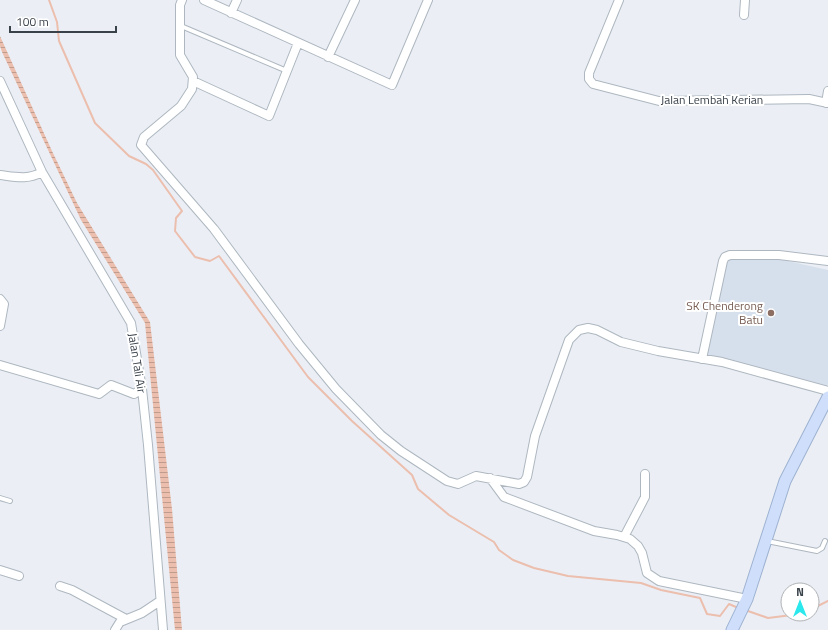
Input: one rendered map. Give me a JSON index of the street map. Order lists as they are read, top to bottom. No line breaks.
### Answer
{"streets":{"street":["Jalan Lembah Kerian","Jalan Tali Air"]},"places":["SK Chenderong Batu"],"scale_bar":"100 m","north":"top"}
